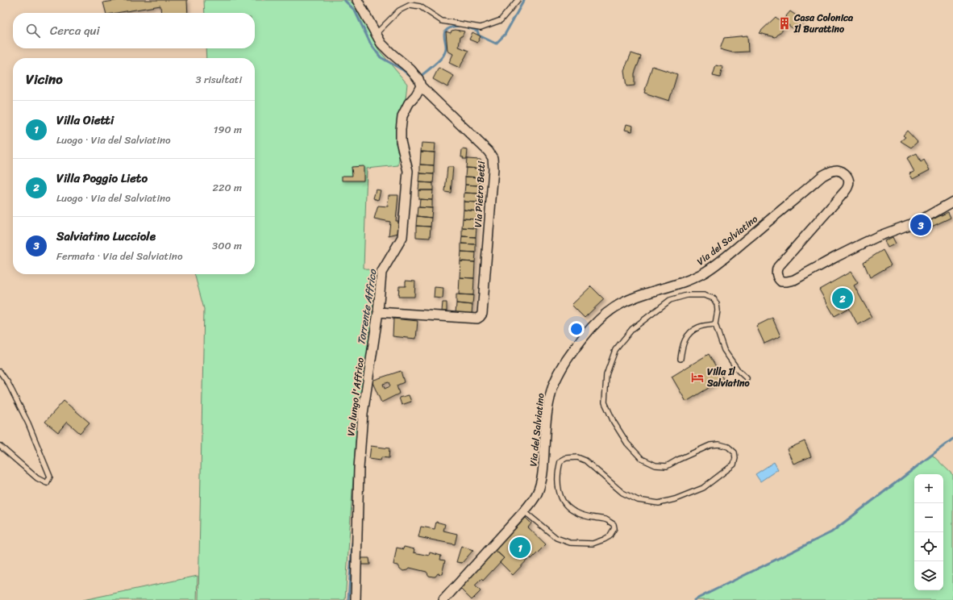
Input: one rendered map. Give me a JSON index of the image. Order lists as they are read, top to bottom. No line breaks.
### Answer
{"streets":{"street":["Via Pietro Betti","Via del Salviatino","Via lungo l'Affrico"]},"crossings":[["Via Pietro Betti","Via lungo l'Affrico"]],"water":["Torrente Affrico"],"places":{"building":["Casa Colonica Il Burattino"],"hotel":["Villa Il Salviatino"]},"page":{"search":"Cerca qui","heading":["Vicino","3 risultati"],"list":[{"mark":"1","name":"Villa Oietti","note":"Luogo · Via del Salviatino","value":"190 m"},{"mark":"2","name":"Villa Poggio Lieto","note":"Luogo · Via del Salviatino","value":"220 m"},{"mark":"3","name":"Salviatino Lucciole","note":"Fermata · Via del Salviatino","value":"300 m"}],"pins":["3","2","1"],"map_buttons":["+","−"]}}
